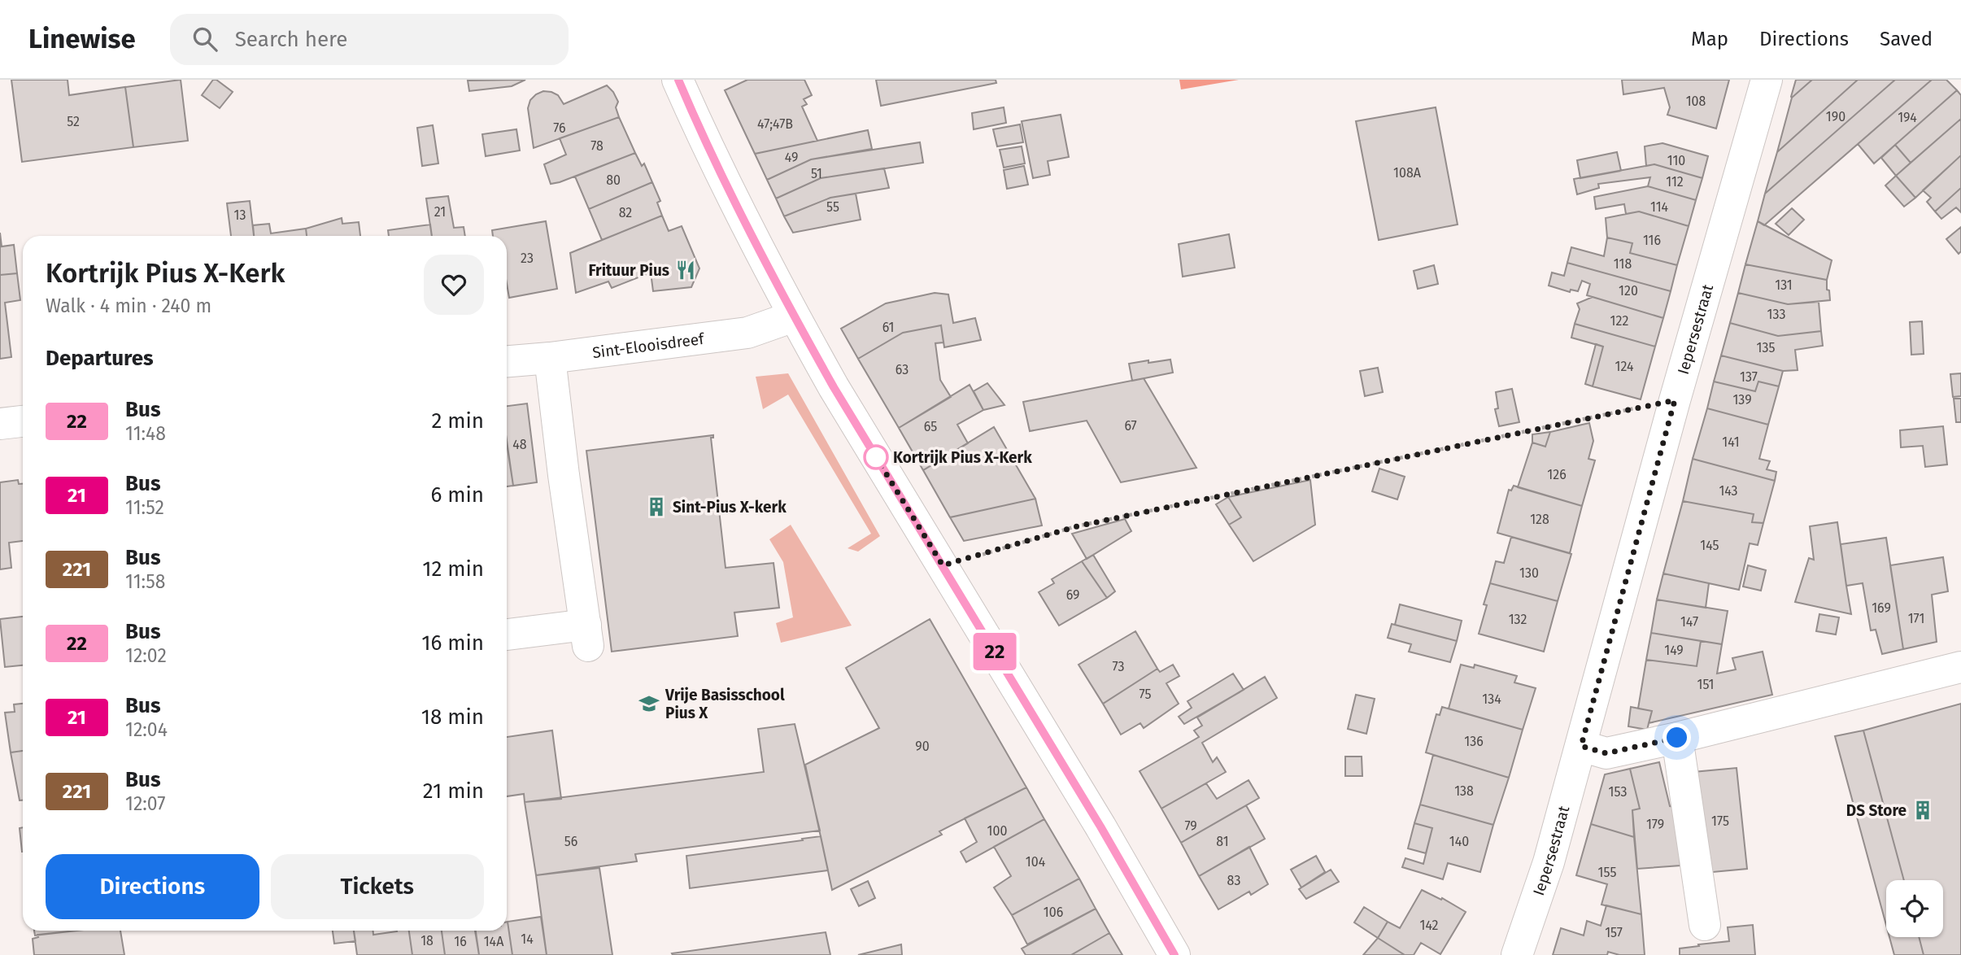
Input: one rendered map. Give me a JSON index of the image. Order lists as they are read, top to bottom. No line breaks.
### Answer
{"streets":{"street":["Iepersestraat","Sint-Elooisdreef"]},"places":{"restaurant":["Frituur Pius"],"other":["Kortrijk Pius X-Kerk"],"building":["Sint-Pius X-kerk","DS Store"],"school or university":["Vrije Basisschool Pius X"]},"lines":["bus line 22"],"house_numbers":["108","190","194","52","47;47B","76","78","49","110","108A","51","80","112","55","114","21","82","13","116","23","118","131","120","133","122","61","135","124","63","137","139","67","65","141","48","126","143","128","145","130","69","169","171","132","147","149","73","151","75","134","136","90","138","153","175","179","79","100","56","81","140","104","155","83","106","142","157","14","18","16","14A"],"page":{"header":"Linewise","search":"Search here","nav":["Map","Directions","Saved"],"on_map":"22","heading":[["Kortrijk Pius X-Kerk","Walk · 4 min · 240 m"],"Departures"],"list":[{"mark":"22","name":"Bus","note":"11:48","value":"2 min"},{"mark":"21","name":"Bus","note":"11:52","value":"6 min"},{"mark":"221","name":"Bus","note":"11:58","value":"12 min"},{"mark":"22","name":"Bus","note":"12:02","value":"16 min"},{"mark":"21","name":"Bus","note":"12:04","value":"18 min"},{"mark":"221","name":"Bus","note":"12:07","value":"21 min"}],"buttons":["Directions","Tickets"]}}
